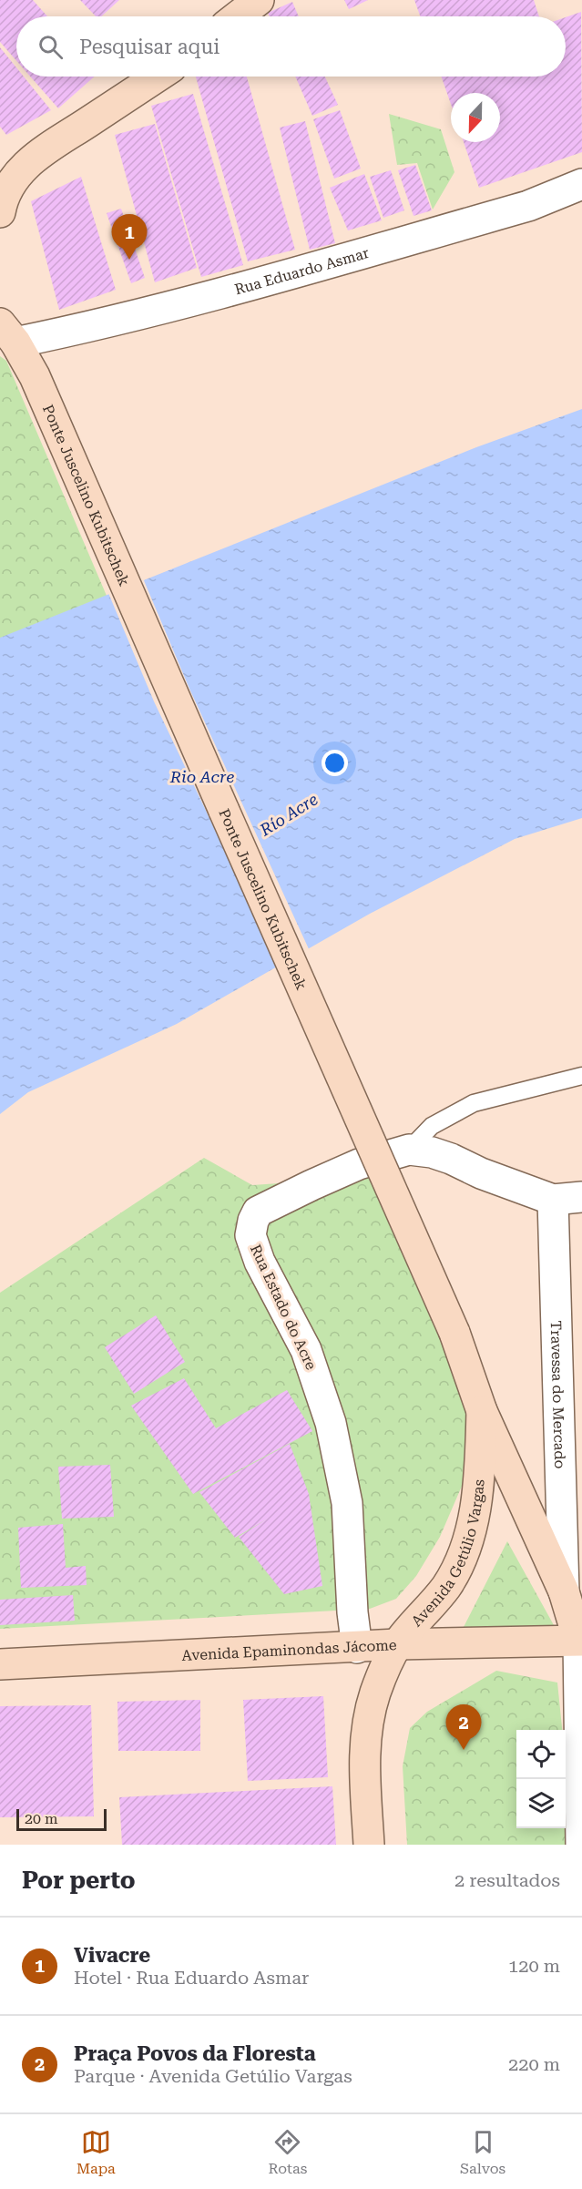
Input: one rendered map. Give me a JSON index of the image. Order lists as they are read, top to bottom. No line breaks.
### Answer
{"streets":{"main road":["Ponte Juscelino Kubitschek","Avenida Getúlio Vargas","Avenida Epaminondas Jácome"],"street":["Rua Eduardo Asmar","Rua Estado do Acre","Travessa do Mercado"]},"crossings":[["Rua Eduardo Asmar","Ponte Juscelino Kubitschek"],["Ponte Juscelino Kubitschek","Avenida Getúlio Vargas"],["Rua Estado do Acre","Travessa do Mercado"],["Rua Estado do Acre","Avenida Epaminondas Jácome"],["Travessa do Mercado","Avenida Getúlio Vargas"],["Avenida Getúlio Vargas","Avenida Epaminondas Jácome"]],"water":["Rio Acre","Río Acre"],"scale_bar":"20 m","north":"bottom","page":{"search":"Pesquisar aqui","pins":["1","2"],"scale":"20 m","heading":["Por perto","2 resultados"],"list":[{"mark":"1","name":"Vivacre","note":"Hotel · Rua Eduardo Asmar","value":"120 m"},{"mark":"2","name":"Praça Povos da Floresta","note":"Parque · Avenida Getúlio Vargas","value":"220 m"}],"nav":["Mapa","Rotas","Salvos"]}}
